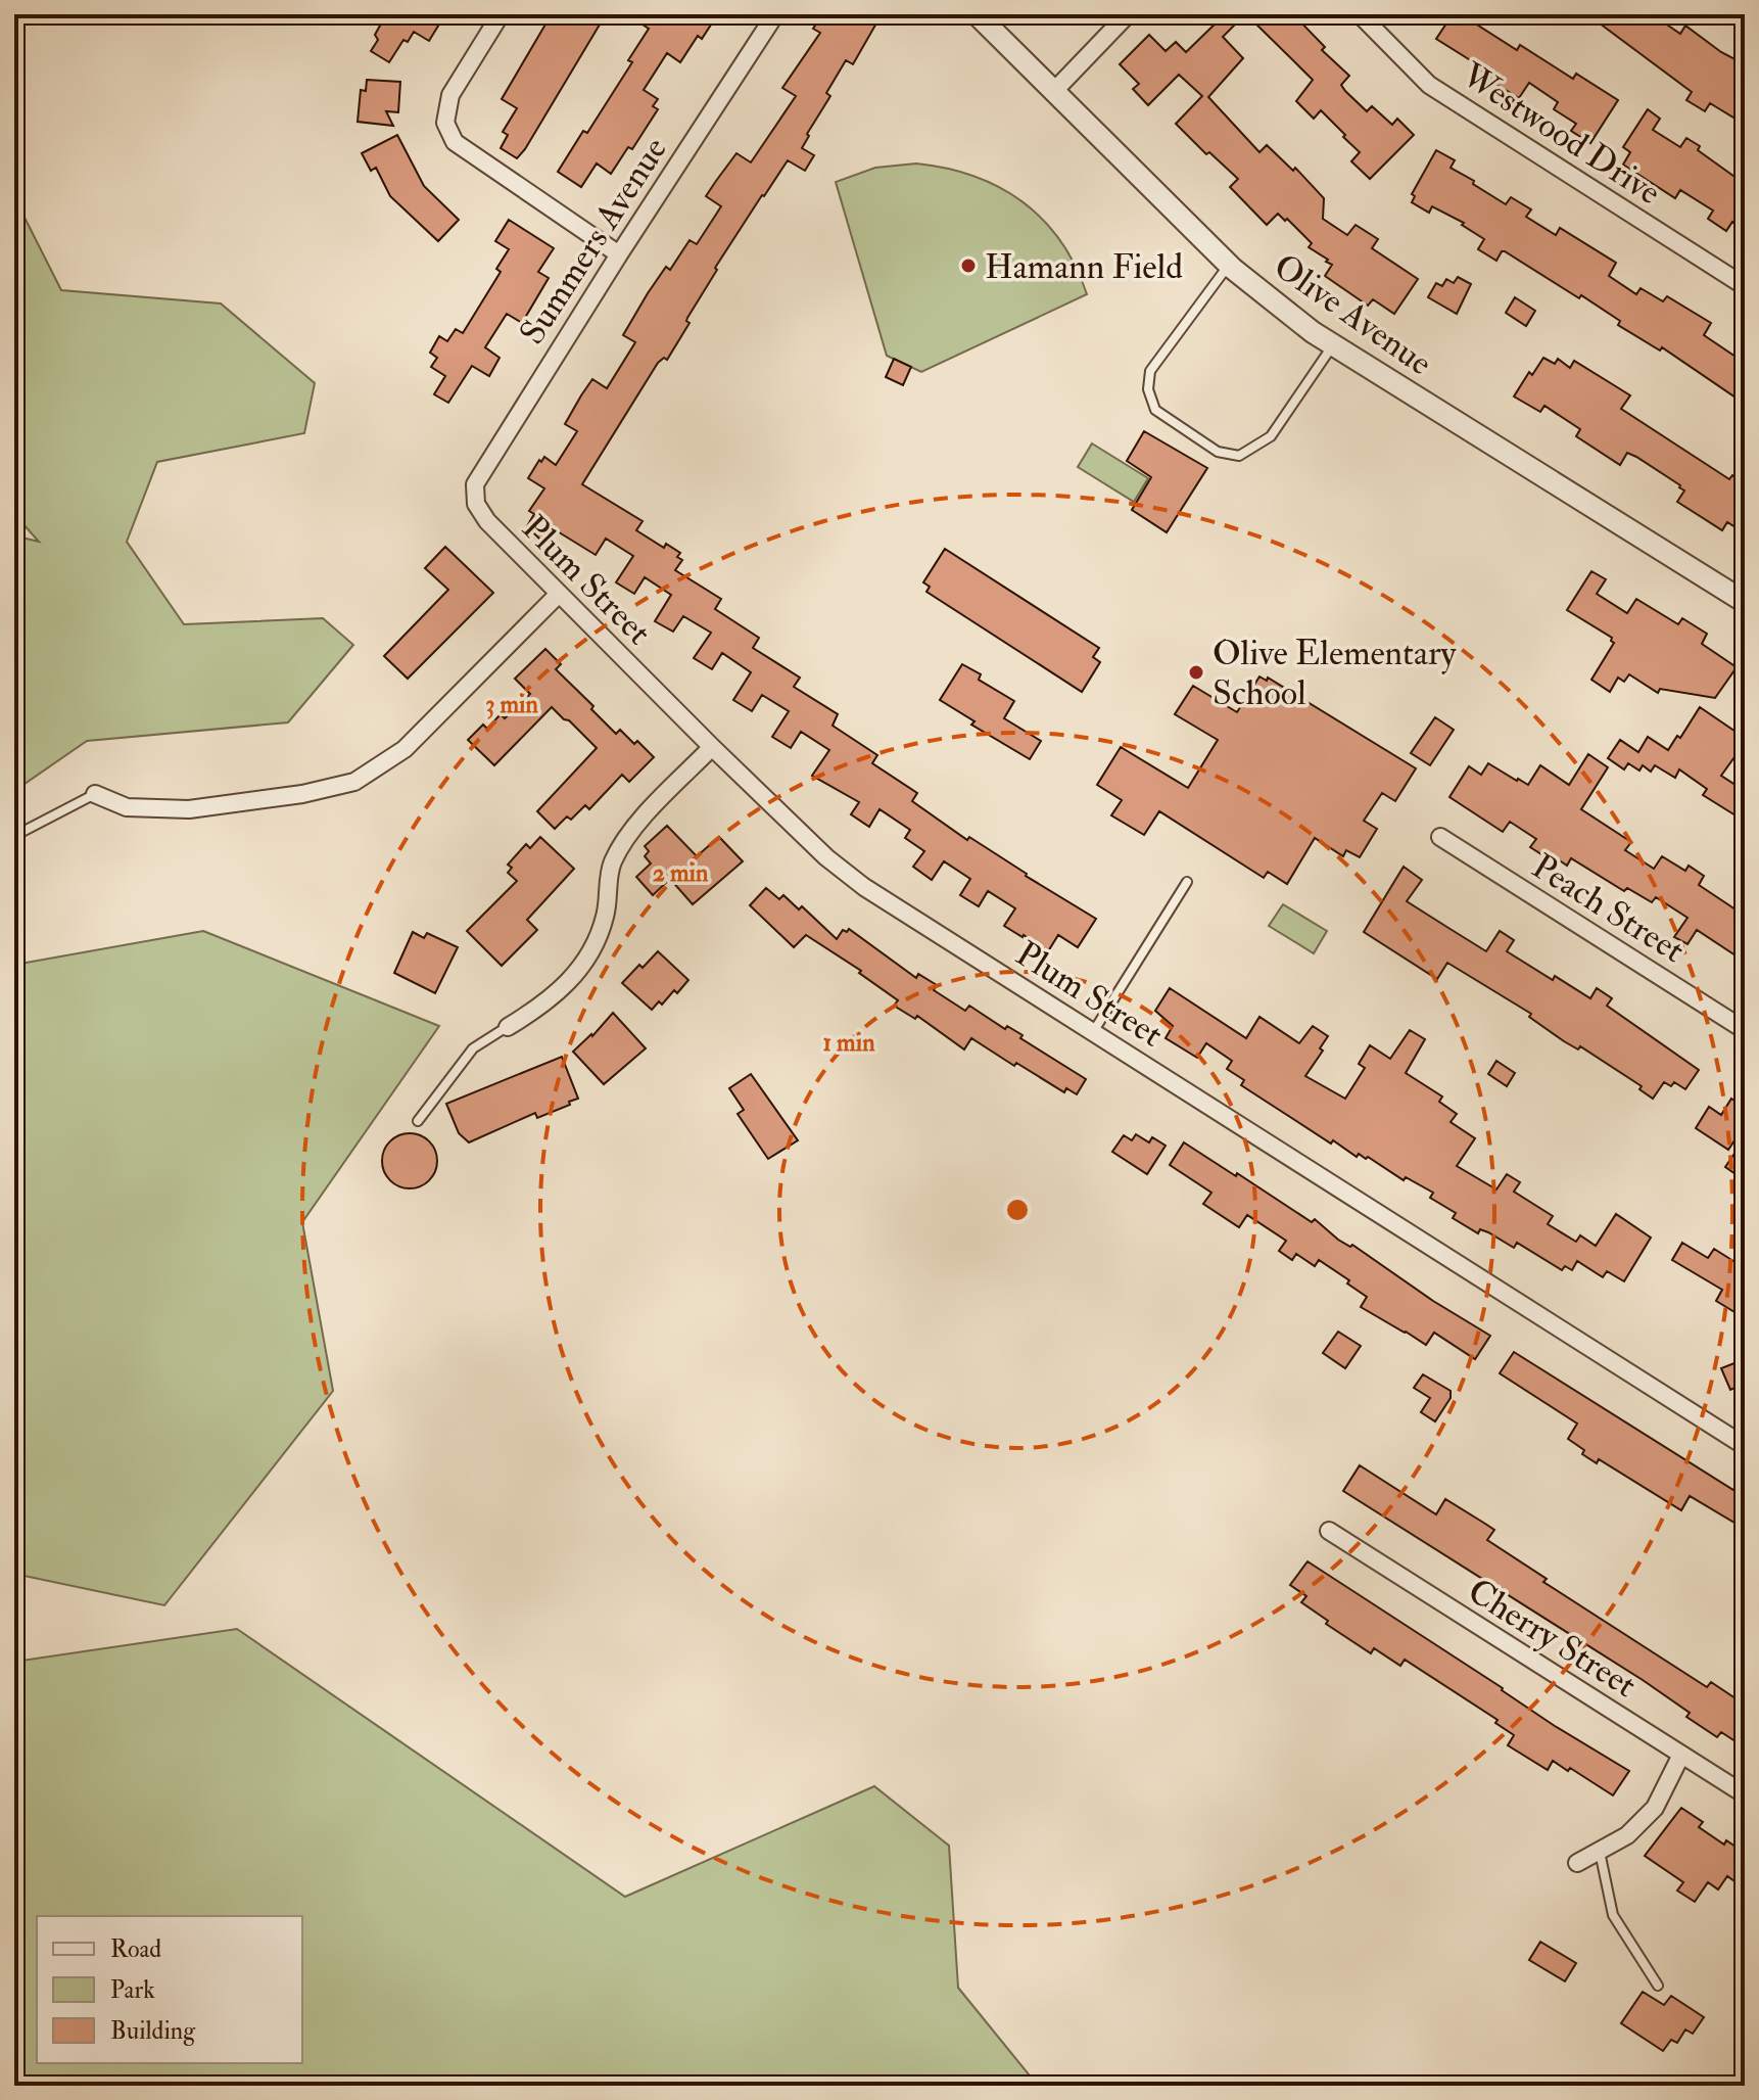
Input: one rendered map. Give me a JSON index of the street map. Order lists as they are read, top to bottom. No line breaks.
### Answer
{"streets":{"street":["Westwood Drive","Summers Avenue","Olive Avenue","Plum Street","Peach Street","Cherry Street"]},"crossings":[["Summers Avenue","Plum Street"]],"places":["Hamann Field","Olive Elementary School"],"legend":["Road","Park","Building"],"rings":["3 min","2 min","1 min"]}
